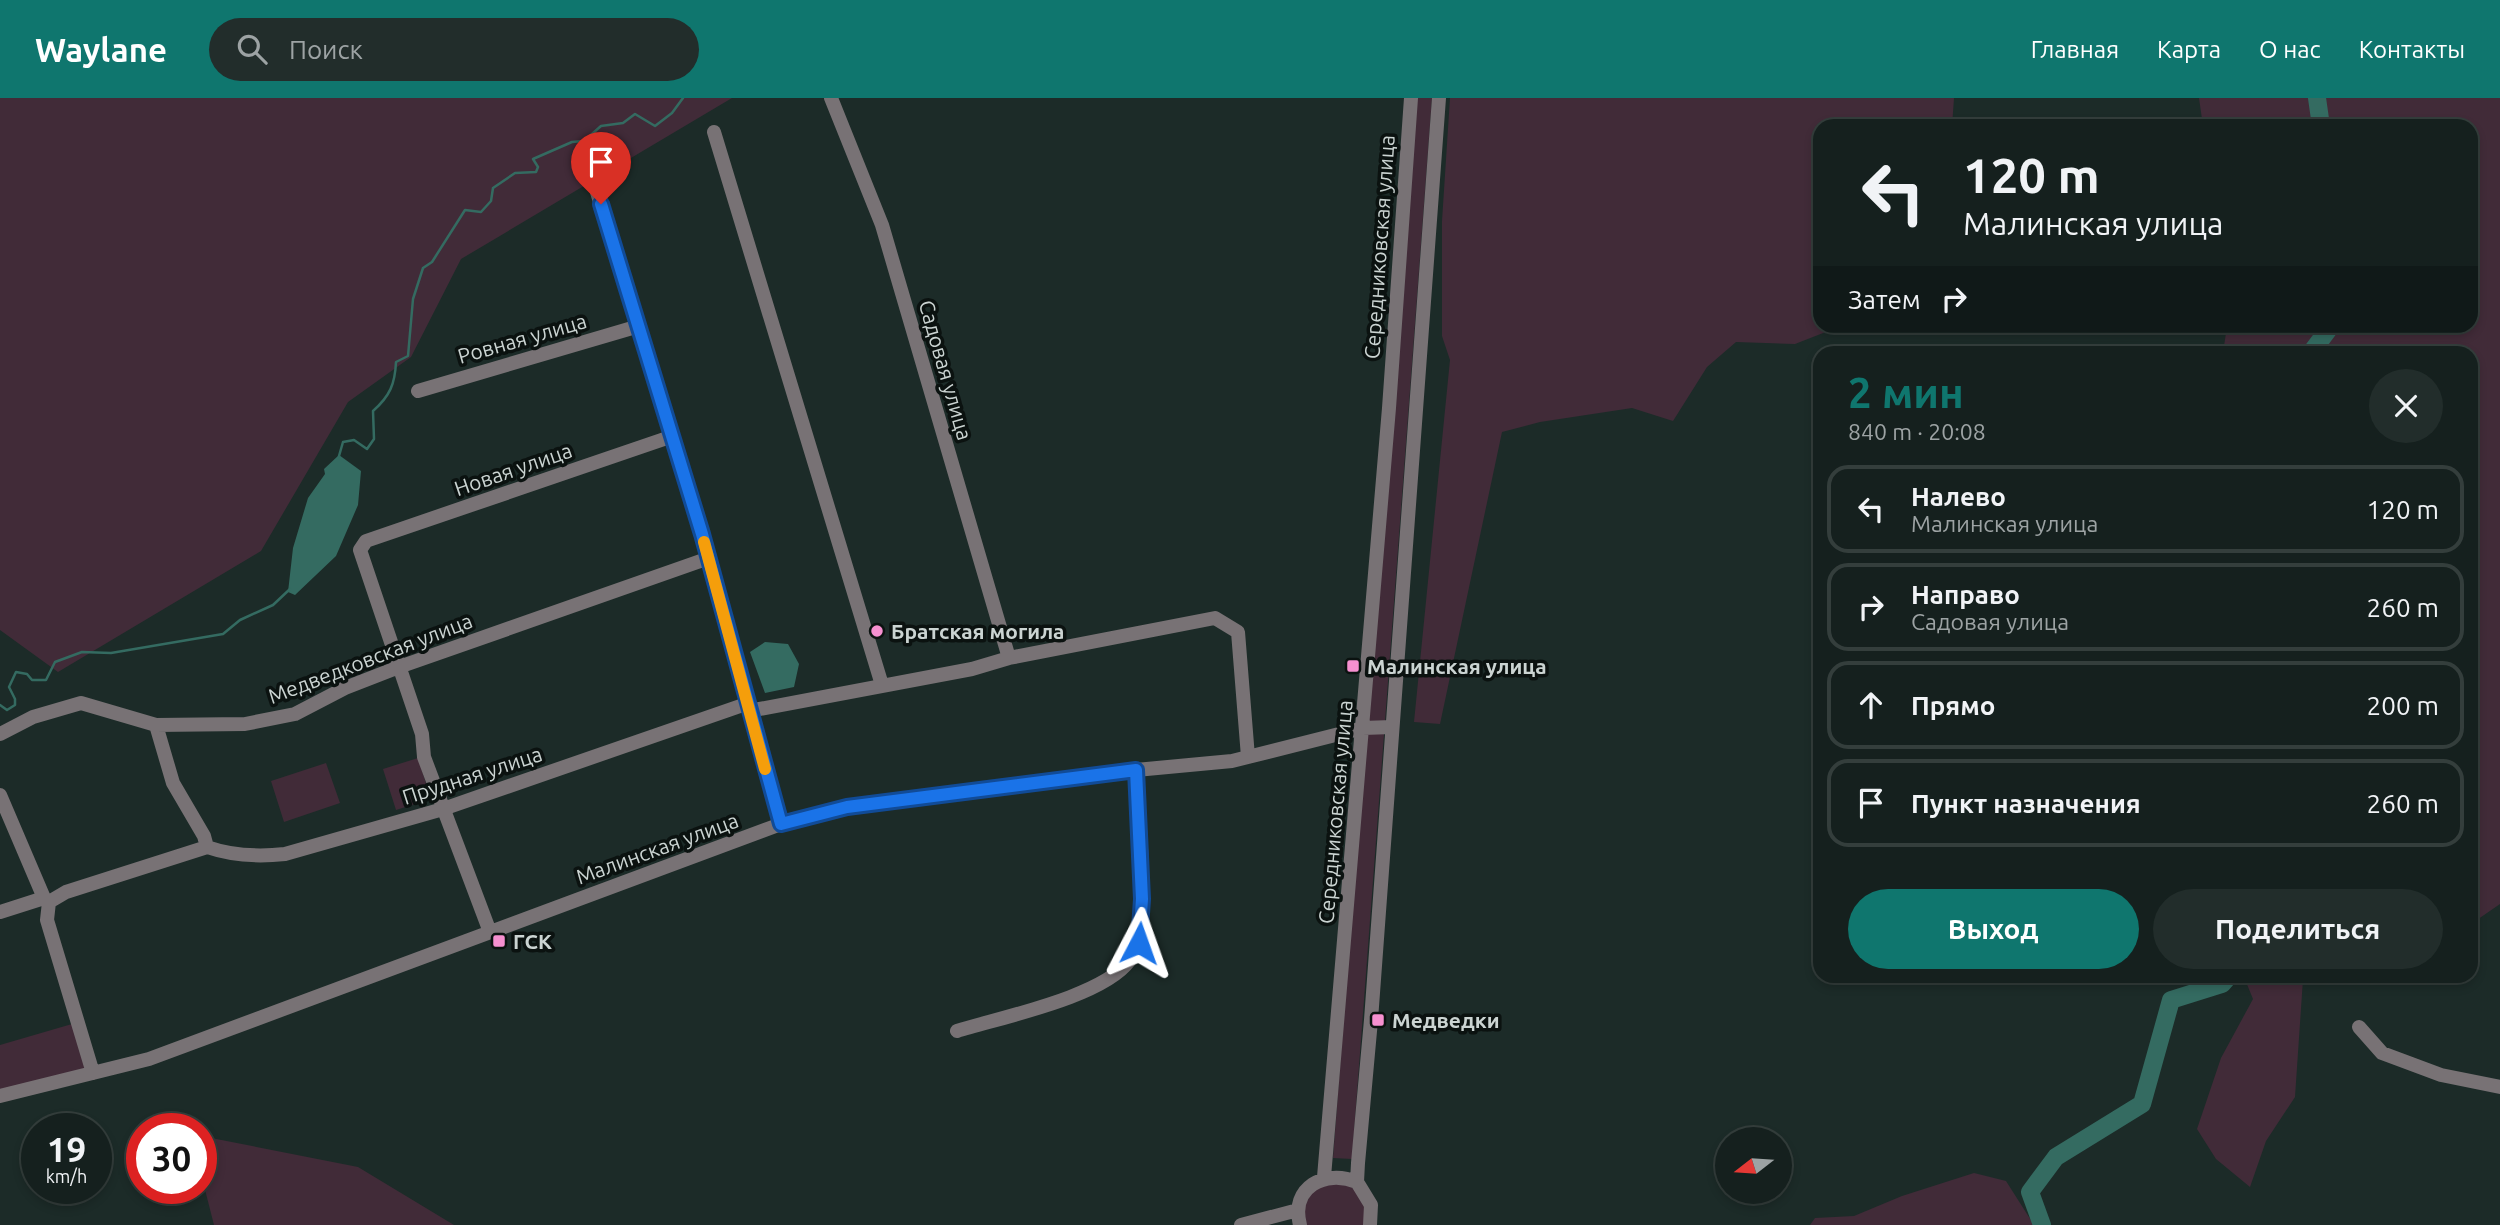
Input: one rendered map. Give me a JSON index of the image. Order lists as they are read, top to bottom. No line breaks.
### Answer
{"streets":{"street":["Середниковская улица","Ровная улица","Садовая улица","Новая улица","Медведковская улица","Прудная улица","Малинская улица"]},"crossings":[["Середниковская улица","Малинская улица"],["Садовая улица","Прудная улица"],["Новая улица","Медведковская улица"],["Прудная улица","Малинская улица"]],"places":{"other":["Братская могила"],"transit":["Малинская улица","ГСК","Медведки"]},"north":"left","page":{"header":"Waylane","search":"Поиск","nav":["Главная","Карта","О нас","Контакты"],"turn":["120 m","Малинская улица"],"then":"Затем","heading":["2 мин","840 m · 20:08"],"list":[{"name":"Налево","note":"Малинская улица","value":"120 m"},{"name":"Направо","note":"Садовая улица","value":"260 m"},{"name":"Прямо","value":"200 m"},{"name":"Пункт назначения","value":"260 m"}],"buttons":["Выход","Поделиться"],"speed":"19 km/h","limit":"30"}}
